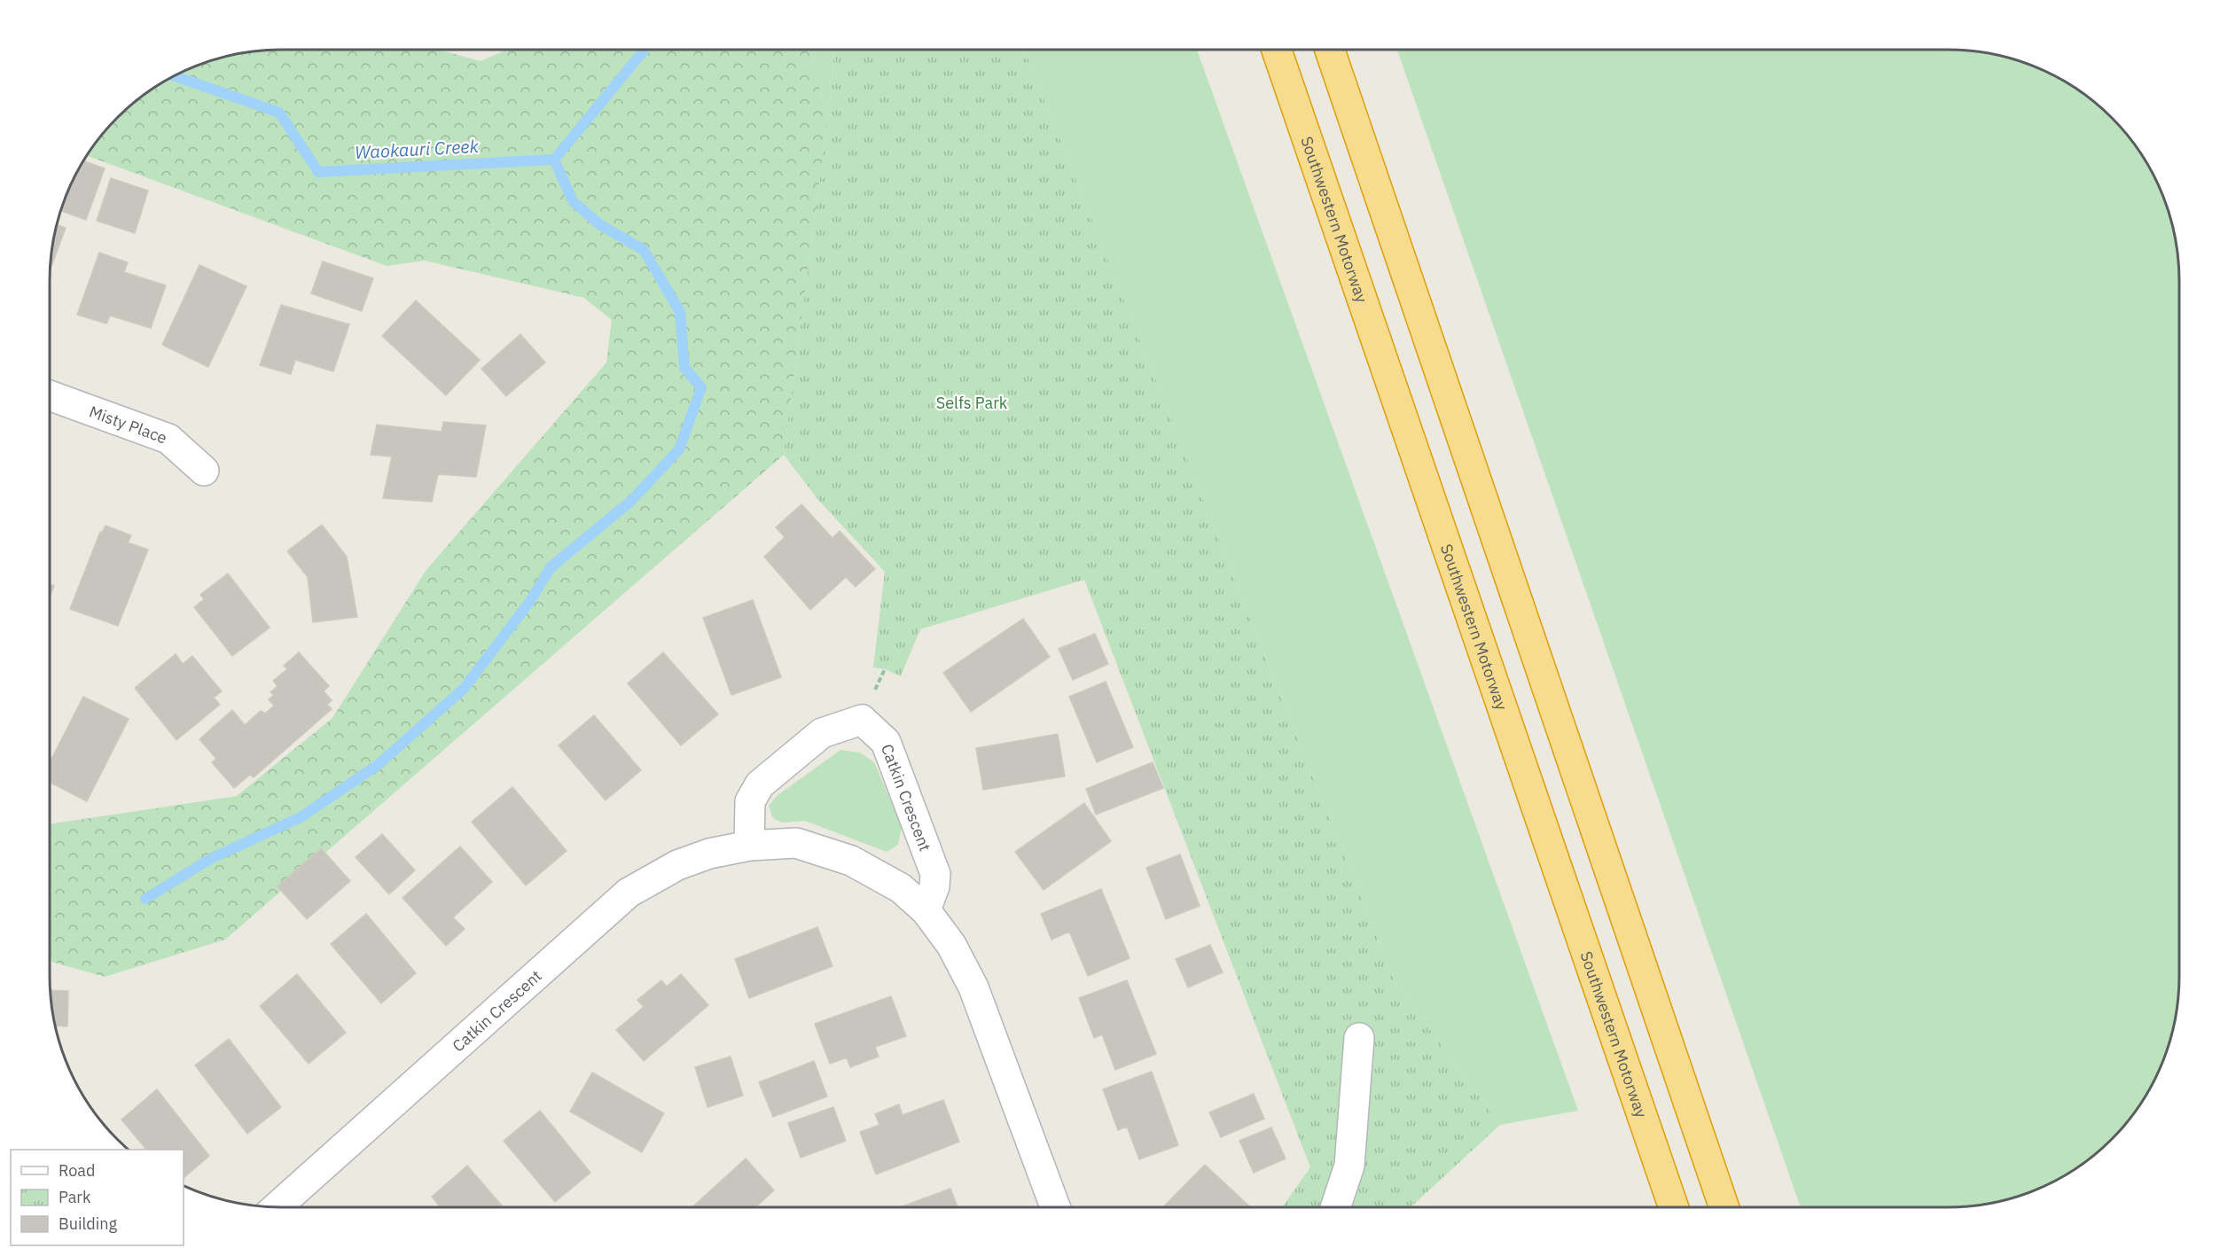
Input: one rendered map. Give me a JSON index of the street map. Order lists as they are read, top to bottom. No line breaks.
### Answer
{"streets":{"highway":["Southwestern Motorway"],"street":["Misty Place","Catkin Crescent"]},"water":["Waokauri Creek"],"parks":["Selfs Park"],"legend":["Road","Park","Building"]}
